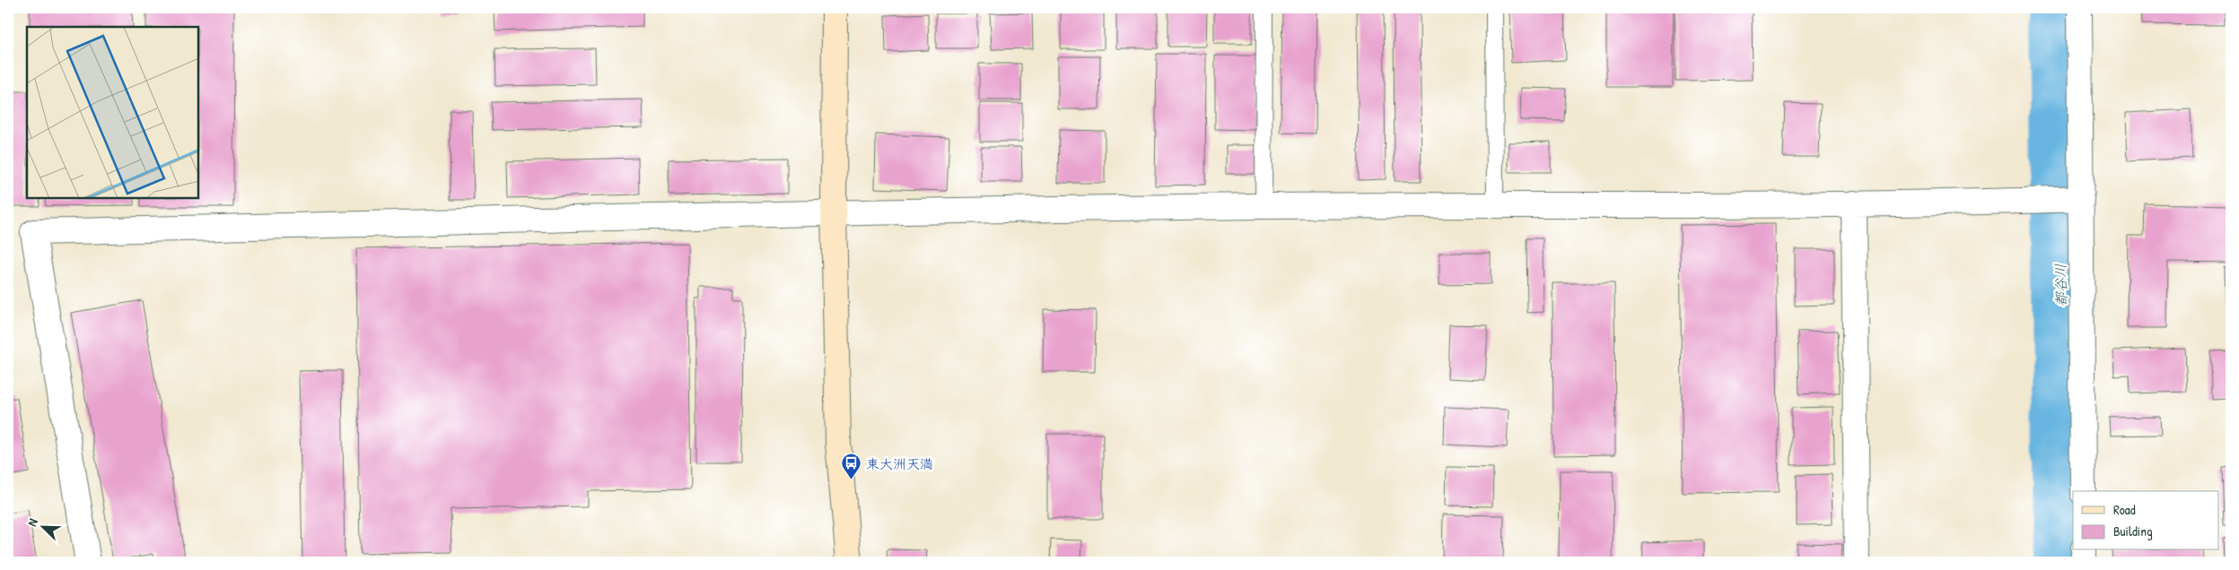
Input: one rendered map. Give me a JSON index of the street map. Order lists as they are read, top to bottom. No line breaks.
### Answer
{"water":["都谷川"],"places":{"bus stop":["東大洲天満"]},"legend":["Road","Building"],"north":"top left"}
